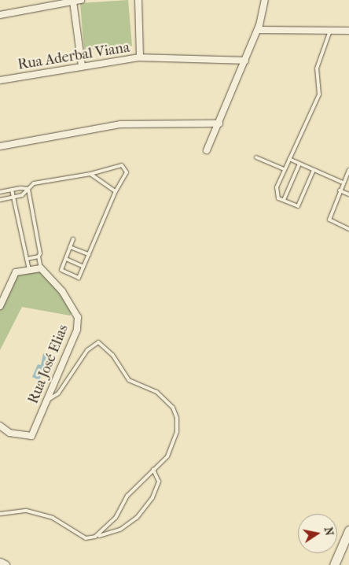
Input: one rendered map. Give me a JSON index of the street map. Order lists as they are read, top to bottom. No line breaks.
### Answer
{"streets":{"street":["Rua Aderbal Viana","Rua José Elias"]},"north":"right"}
